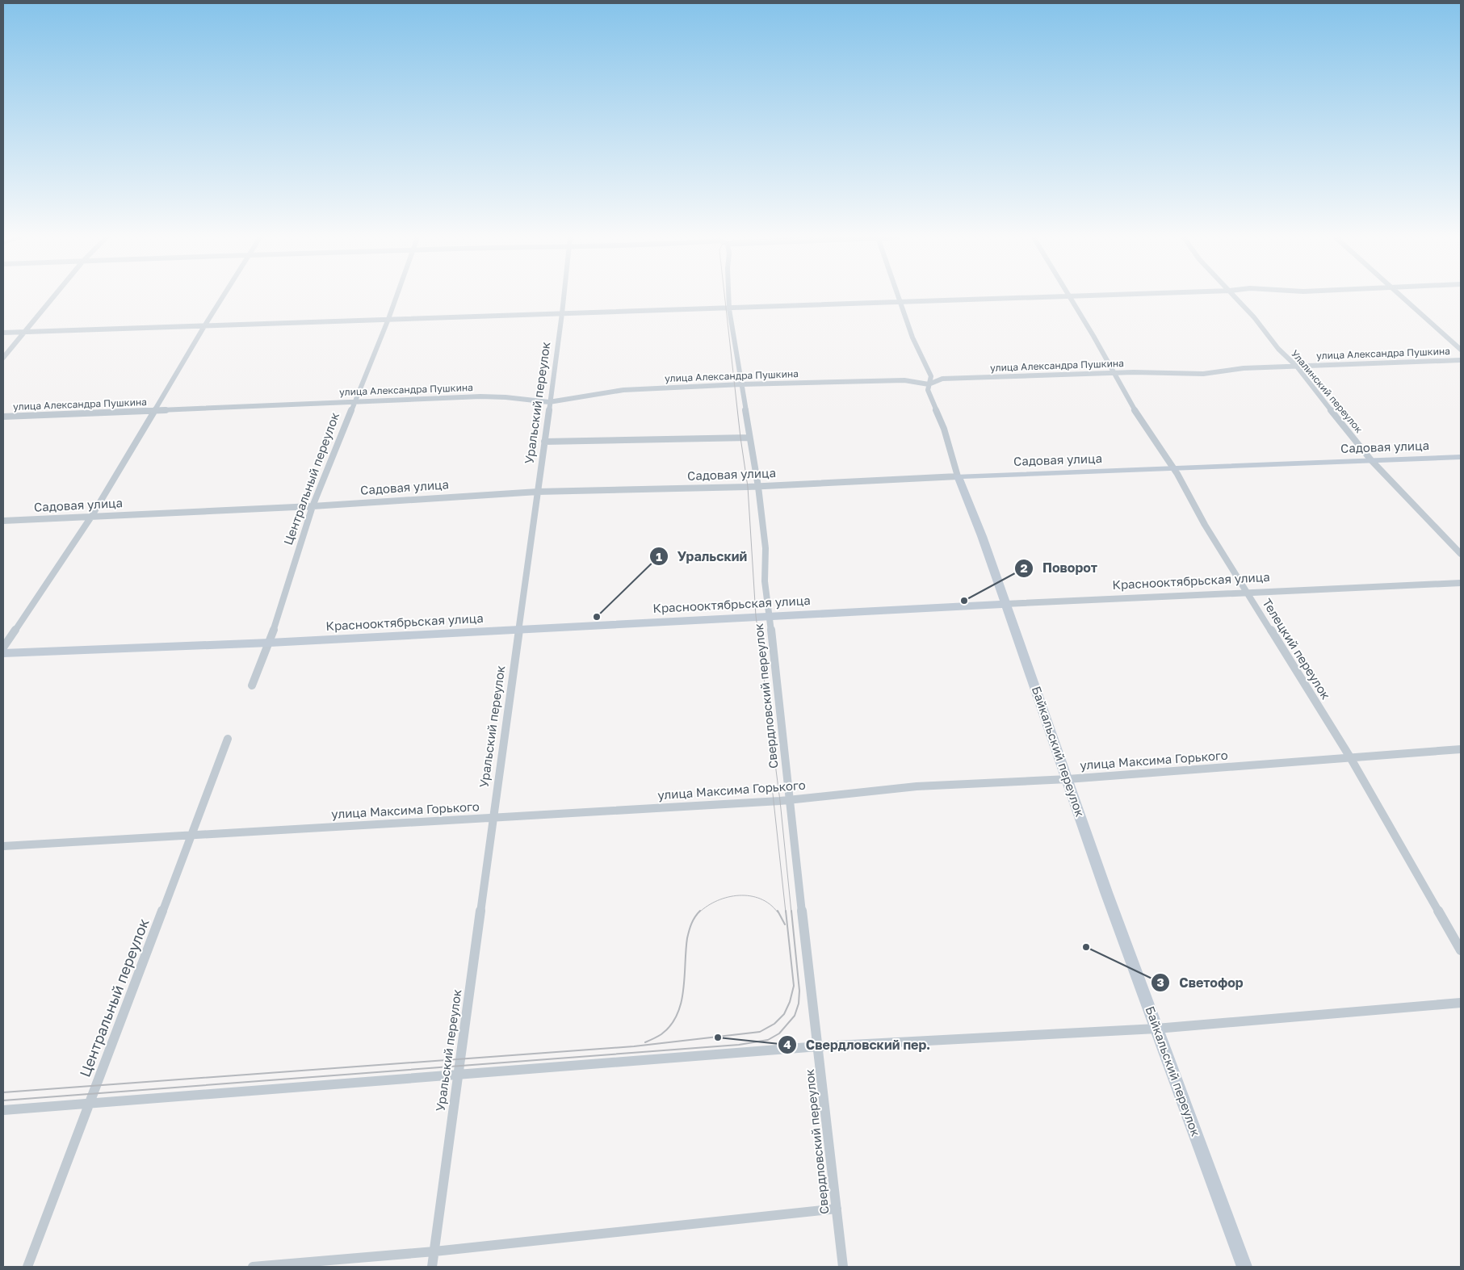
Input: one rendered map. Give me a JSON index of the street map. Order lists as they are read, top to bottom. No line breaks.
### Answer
{"streets":{"main road":["Садовая улица","Краснооктябрьская улица","Байкальский переулок"],"street":["улица Александра Пушкина","Улалинский переулок","Уральский переулок","Центральный переулок","Телецкий переулок","Свердловский переулок","улица Максима Горького"]},"crossings":[["улица Александра Пушкина","Улалинский переулок"],["улица Александра Пушкина","Уральский переулок"],["улица Александра Пушкина","Центральный переулок"],["улица Александра Пушкина","Телецкий переулок"],["улица Александра Пушкина","Свердловский переулок"],["улица Александра Пушкина","Байкальский переулок"],["Улалинский переулок","Садовая улица"],["Уральский переулок","Садовая улица"],["Уральский переулок","Краснооктябрьская улица"],["Уральский переулок","улица Максима Горького"],["Садовая улица","Центральный переулок"],["Садовая улица","Телецкий переулок"],["Садовая улица","Свердловский переулок"],["Садовая улица","Байкальский переулок"],["Центральный переулок","Краснооктябрьская улица"],["Центральный переулок","улица Максима Горького"],["Краснооктябрьская улица","Телецкий переулок"],["Краснооктябрьская улица","Свердловский переулок"],["Краснооктябрьская улица","Байкальский переулок"],["Телецкий переулок","улица Максима Горького"],["Свердловский переулок","улица Максима Горького"],["Байкальский переулок","улица Максима Горького"]],"places":["Поворот","Уральский","Светофор","Свердловский пер."]}
